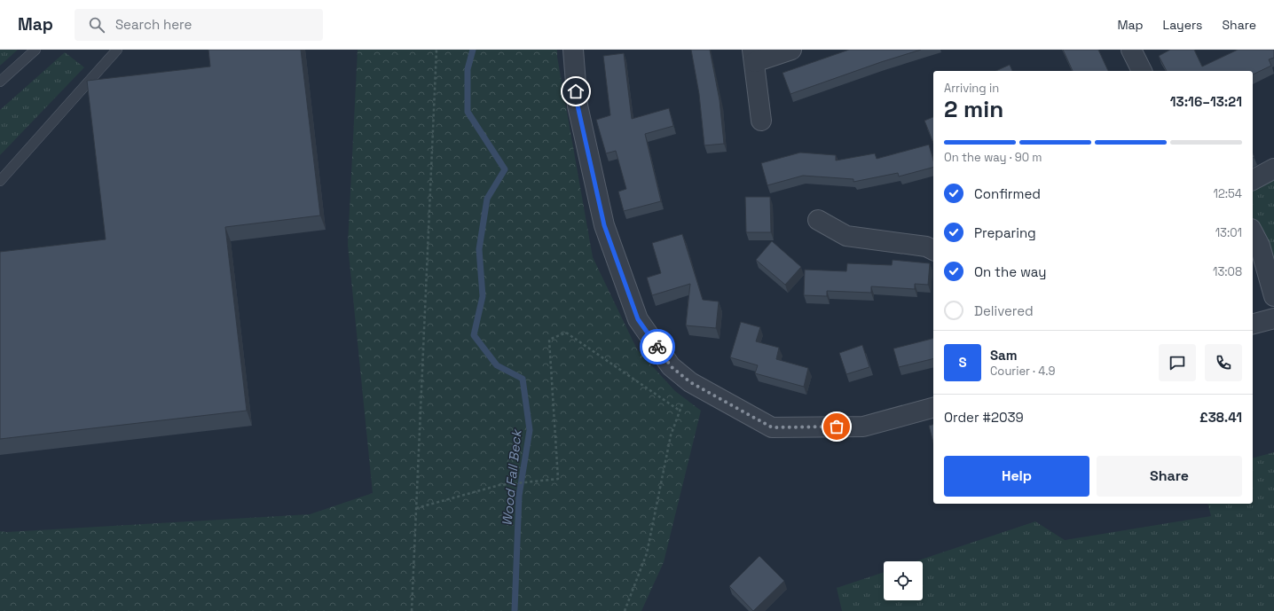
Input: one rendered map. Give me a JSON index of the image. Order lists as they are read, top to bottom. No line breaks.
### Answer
{"water":["Wood Fall Beck"],"page":{"header":"Map","search":"Search here","nav":["Map","Layers","Share"],"heading":["2 min","Arriving in","13:16–13:21"],"panel":["Sam","Courier · 4.9","Order #2039","£38.41"],"bar":"On the way · 90 m","list":[["Confirmed","12:54"],["Preparing","13:01"],["On the way","13:08"],"Delivered"],"round":"S","buttons":["Help","Share"]}}
